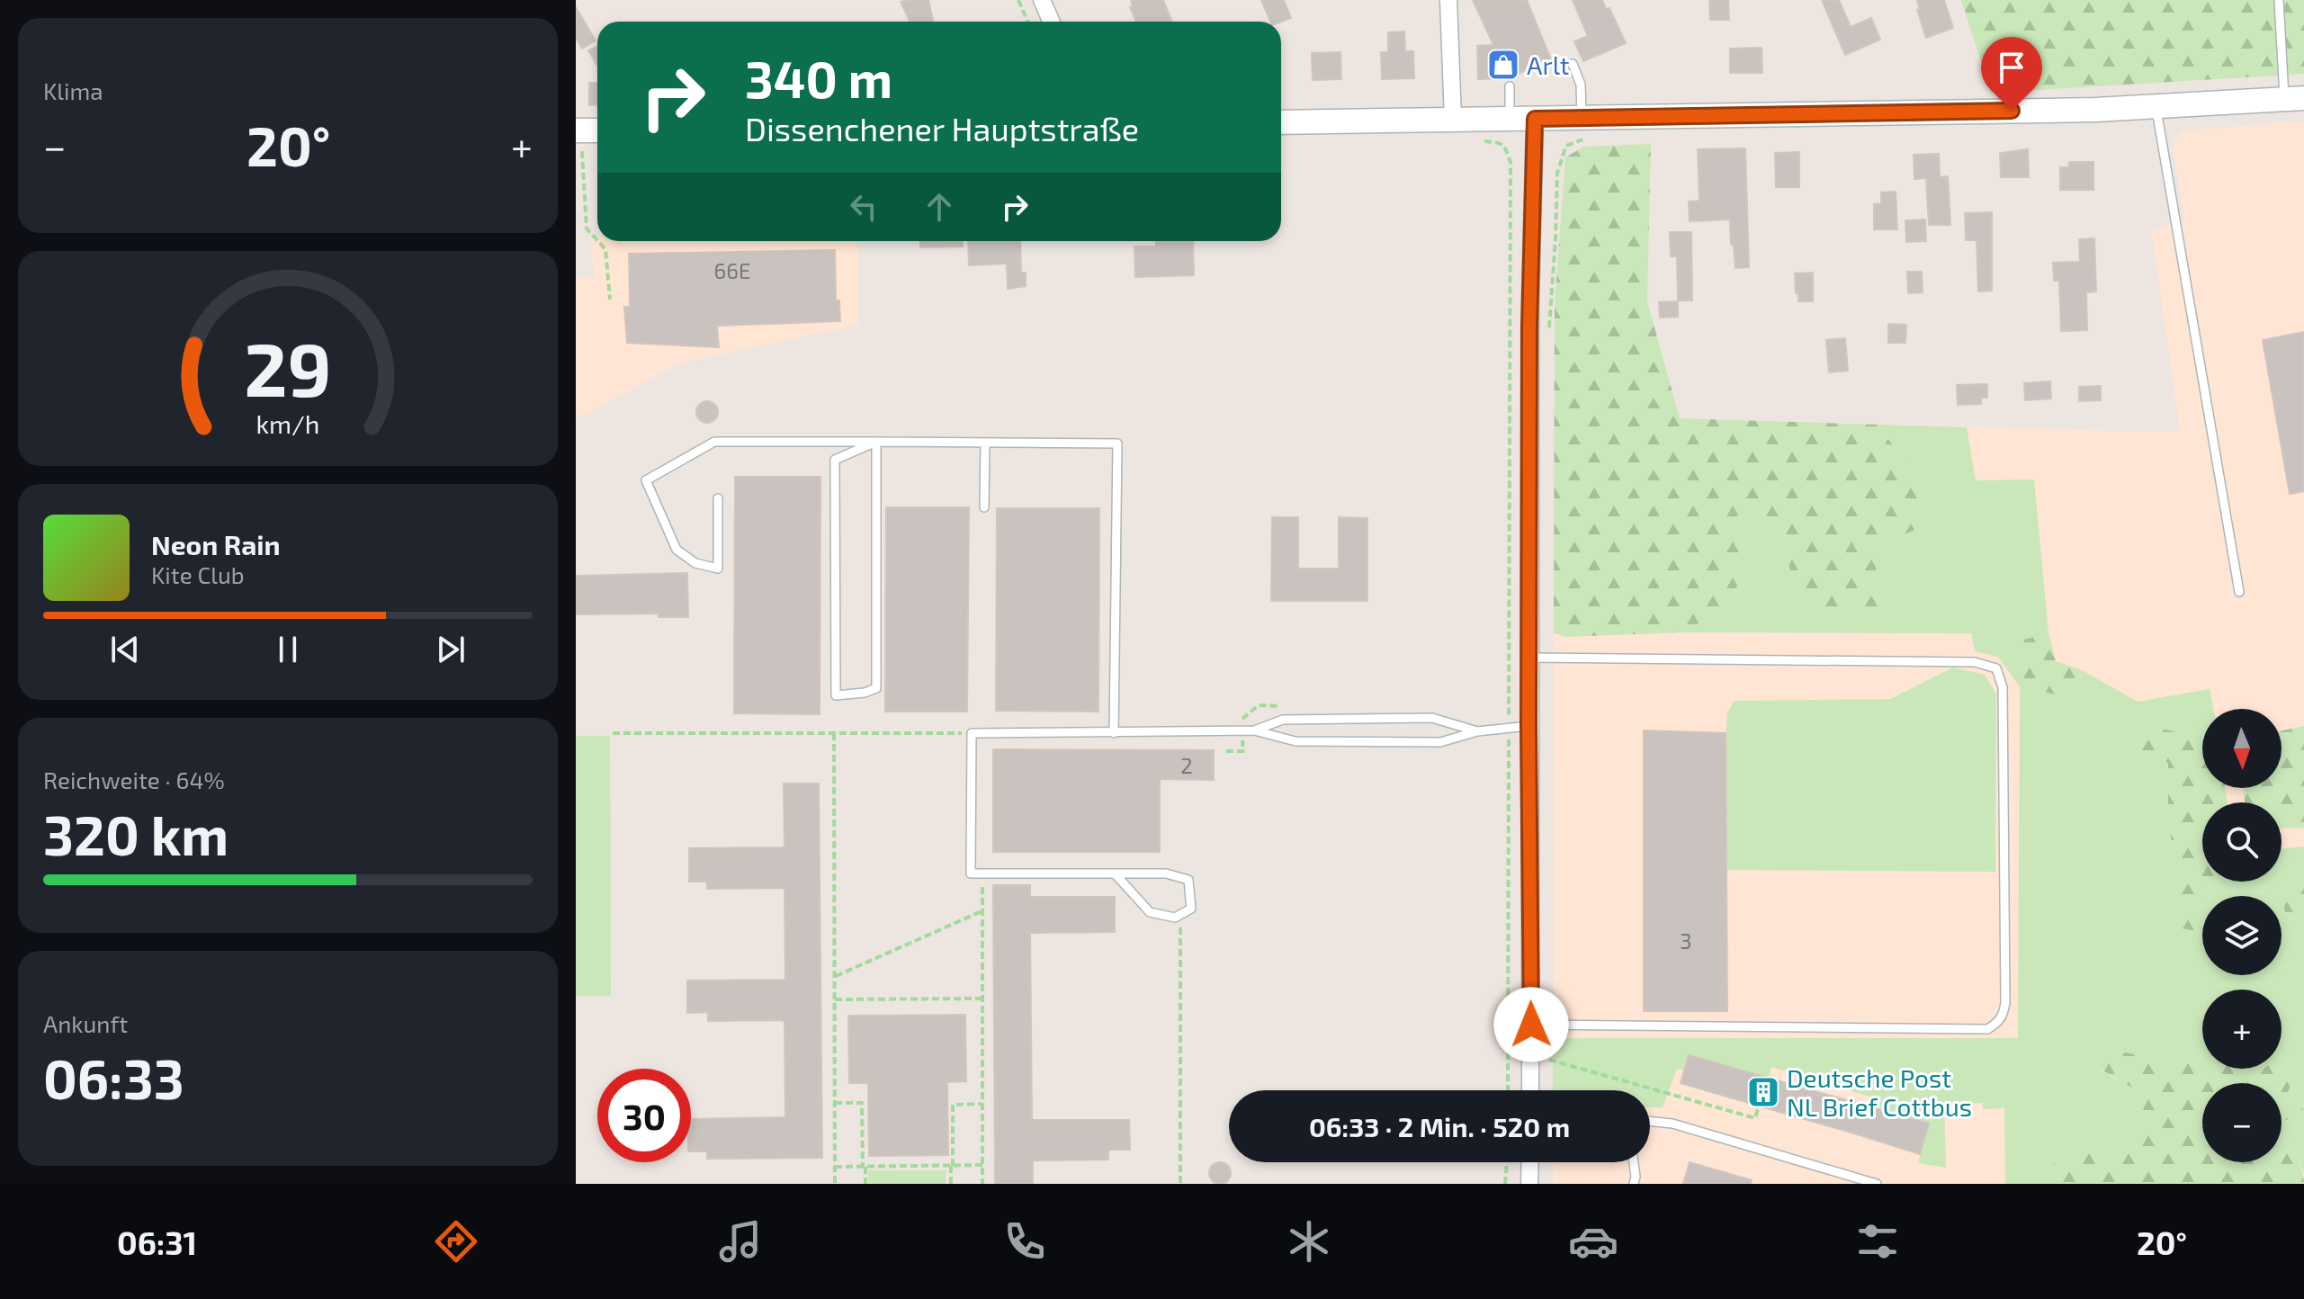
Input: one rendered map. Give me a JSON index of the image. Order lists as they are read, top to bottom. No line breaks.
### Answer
{"places":{"shop":["Arlt"],"building":["Deutsche Post NL Brief Cottbus"]},"house_numbers":["66E","2","3"],"north":"bottom","page":{"tile":["Klima",["Reichweite · 64%","320 km"],["Ankunft","06:33"]],"turn":["340 m","Dissenchener Hauptstraße"],"heat":["−","20°","+"],"song":["Neon Rain","Kite Club"],"map_buttons":["+","−"],"limit":"30","trip":"06:33 · 2 Min. · 520 m","tabs":["06:31","20°"],"gauge":["29","km/h"]}}
